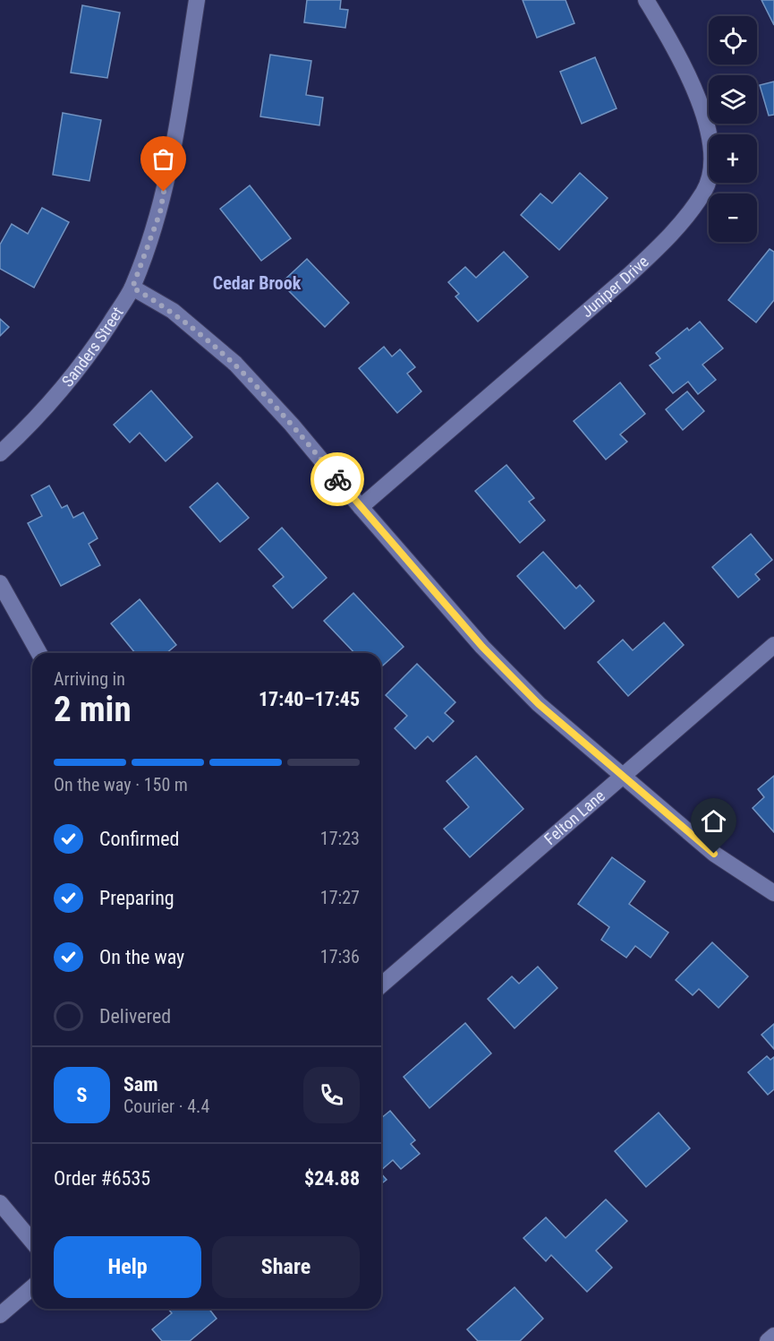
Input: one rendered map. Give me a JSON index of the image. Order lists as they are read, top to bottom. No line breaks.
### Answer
{"streets":{"street":["Juniper Drive","Sanders Street","Felton Lane"]},"districts":["Cedar Brook"],"page":{"map_buttons":["+","−"],"heading":["2 min","Arriving in","17:40–17:45"],"panel":["Sam","Courier · 4.4","Order #6535","$24.88"],"bar":"On the way · 150 m","list":[["Confirmed","17:23"],["Preparing","17:27"],["On the way","17:36"],"Delivered"],"round":"S","buttons":["Help","Share"]}}
